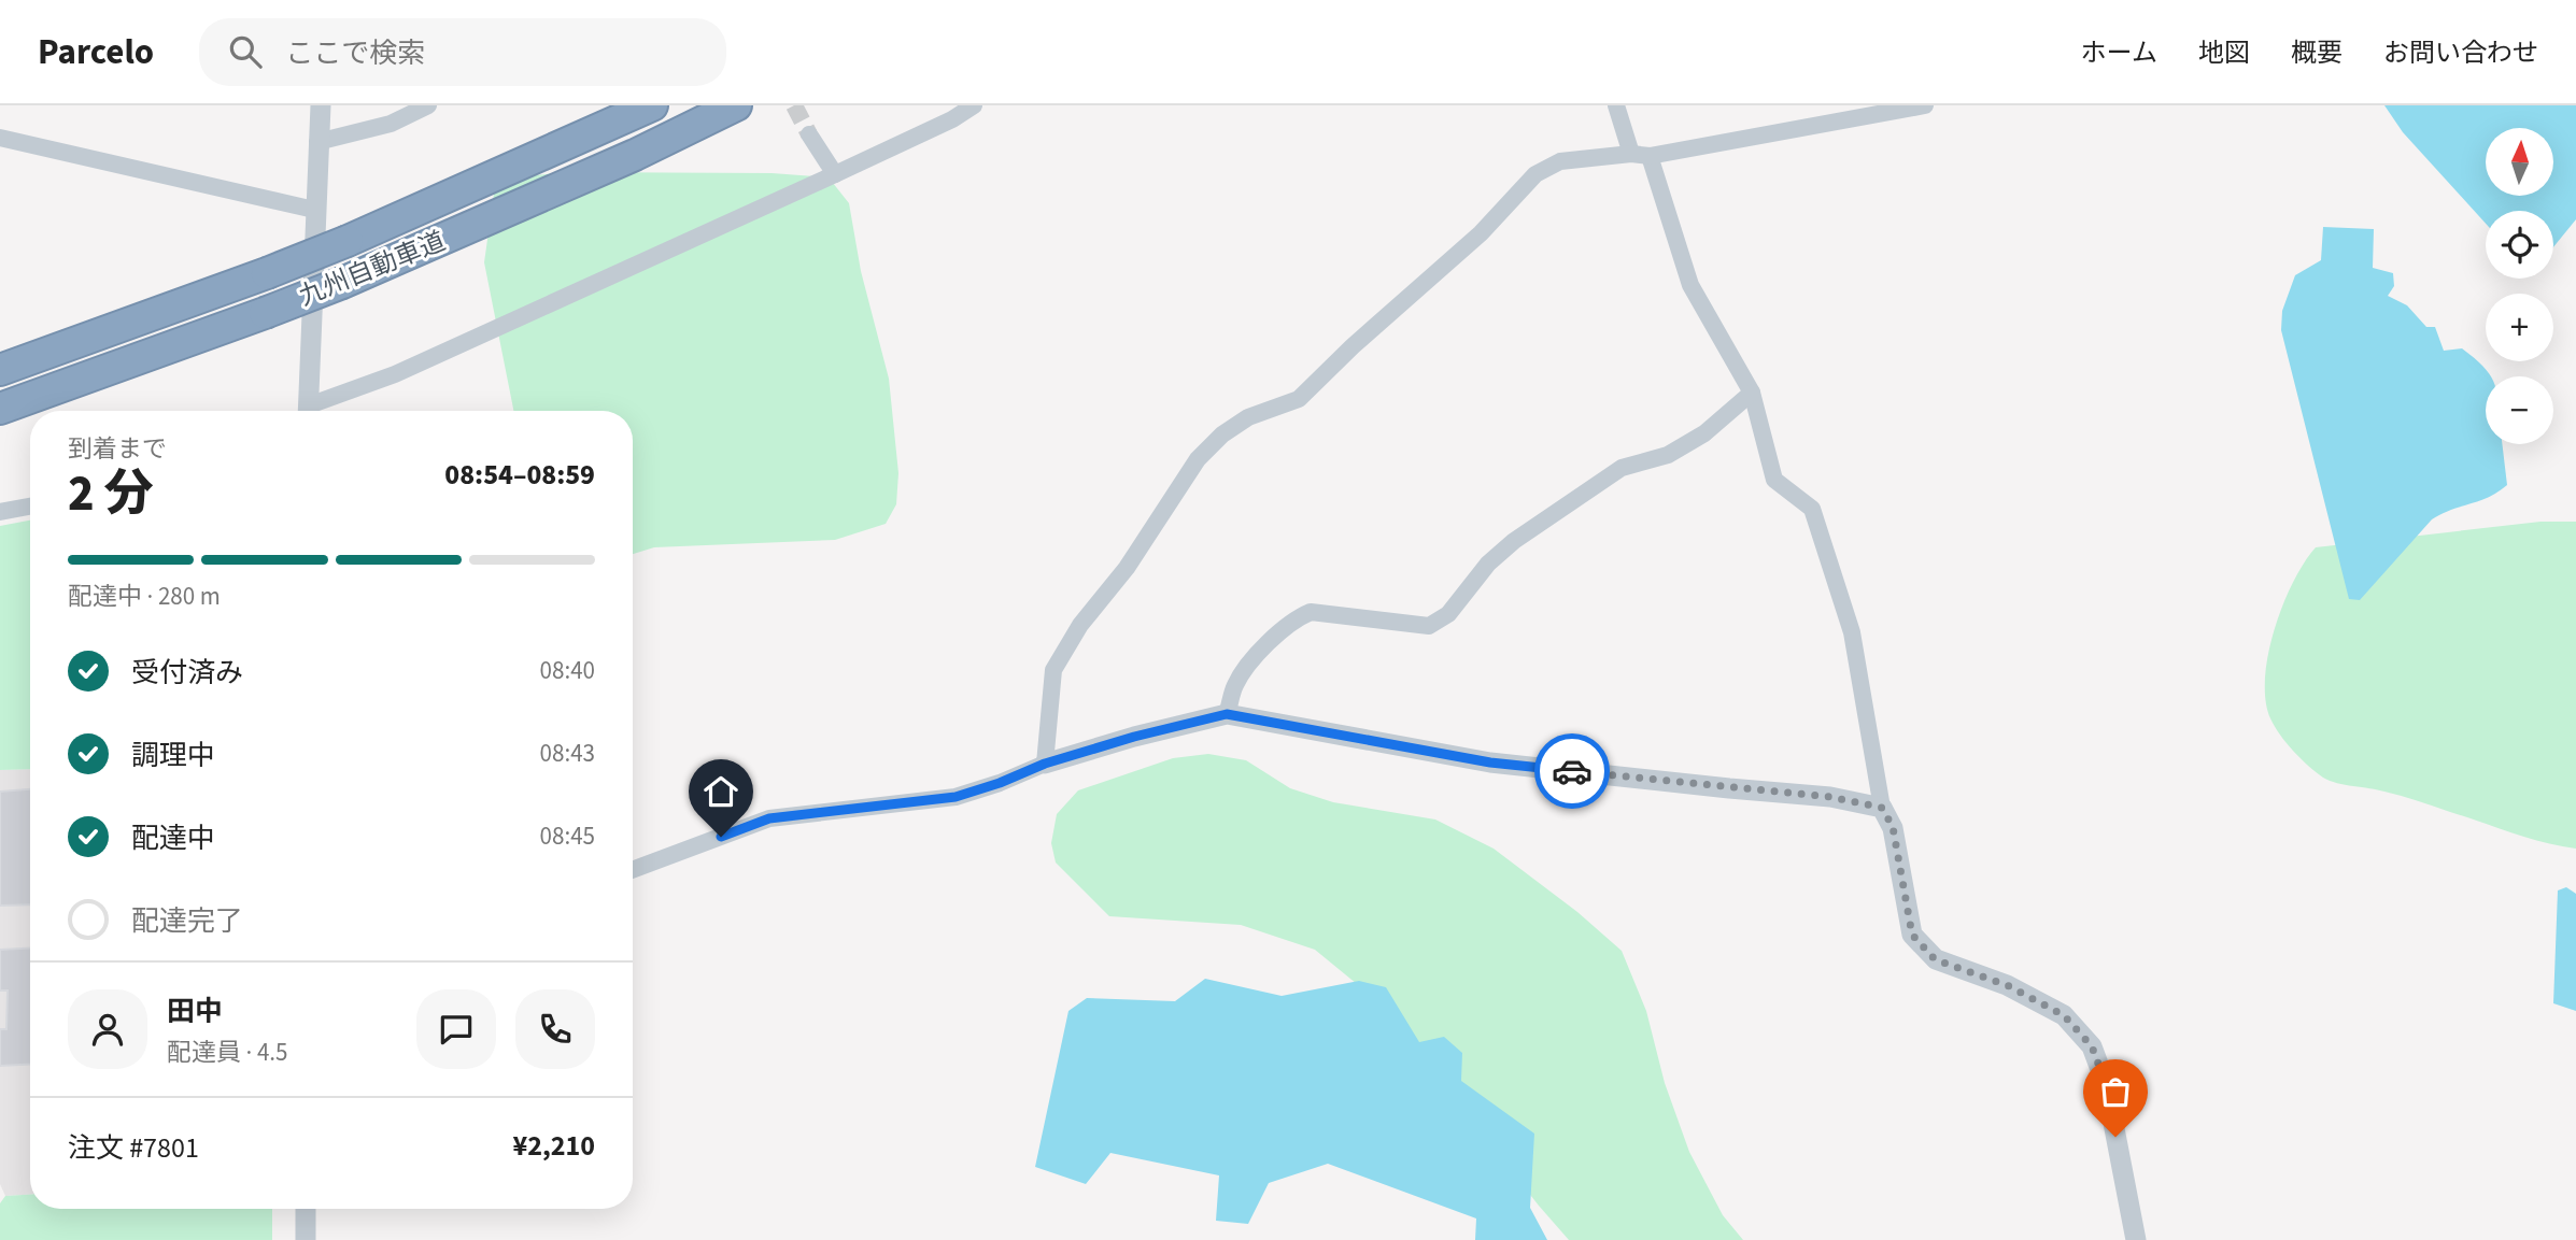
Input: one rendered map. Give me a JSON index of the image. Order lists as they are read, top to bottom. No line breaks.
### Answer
{"streets":{"highway":["九州自動車道"]},"north":"top","page":{"header":"Parcelo","search":"ここで検索","nav":["ホーム","地図","概要","お問い合わせ"],"map_buttons":["+","−"],"heading":["2 分","到着まで","08:54–08:59"],"panel":["田中","配達員 · 4.5","注文 #7801","¥2,210"],"bar":"配達中 · 280 m","list":[["受付済み","08:40"],["調理中","08:43"],["配達中","08:45"],"配達完了"]}}
